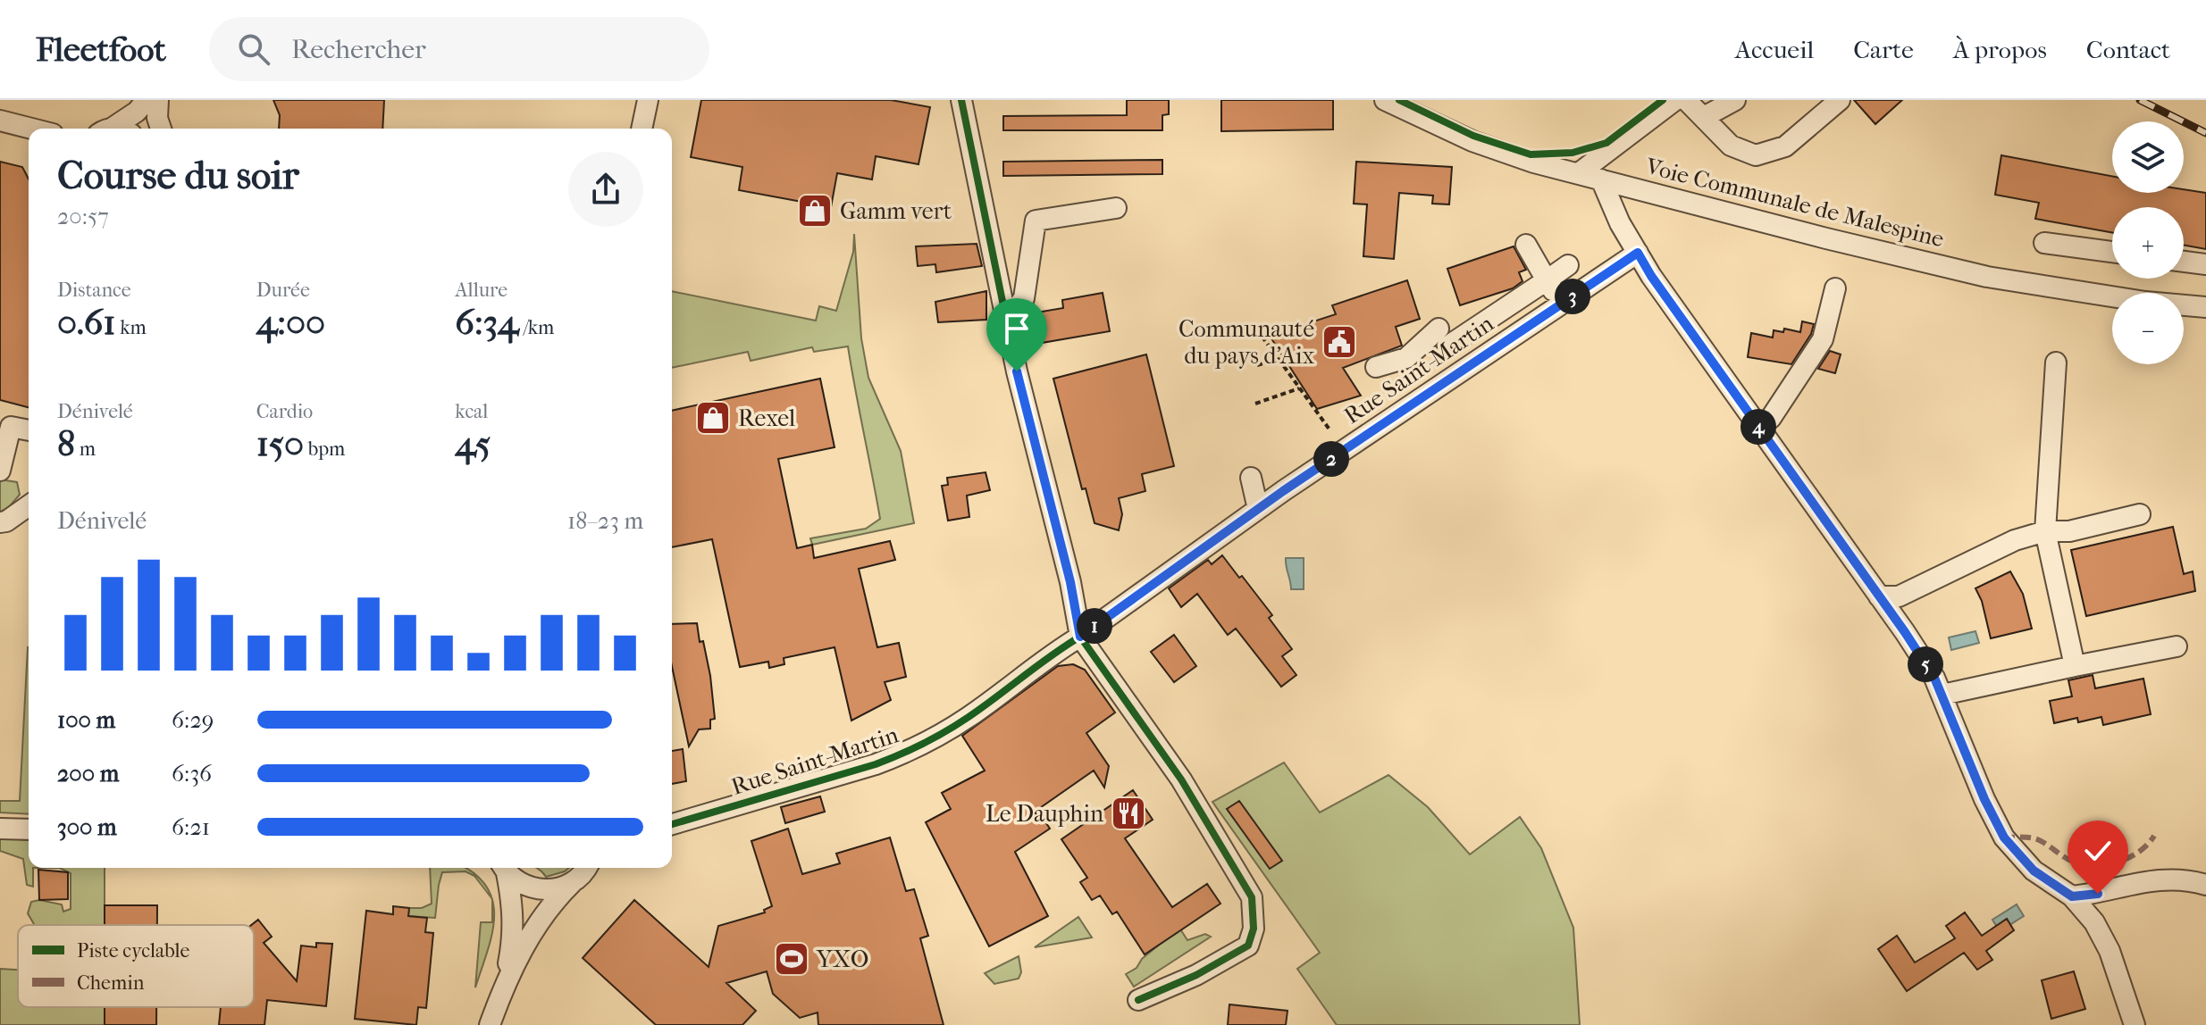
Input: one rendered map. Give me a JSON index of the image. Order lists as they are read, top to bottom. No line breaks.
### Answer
{"streets":{"street":["Voie Communale de Malespine","Rue Saint-Martin"]},"places":{"shop":["Gamm vert","Rexel"],"public building":["Communauté du pays d’Aix"],"restaurant":["Le Dauphin"],"sports":["YXO"]},"legend":["Piste cyclable","Chemin"],"page":{"header":"Fleetfoot","search":"Rechercher","nav":["Accueil","Carte","À propos","Contact"],"map_buttons":["+","−"],"heading":["Course du soir","20:57"],"stats":[["Distance","0.61 km"],["Durée","4:00"],["Allure","6:34 /km"],["Dénivelé","8 m"],["Cardio","150 bpm"],["kcal","45"]],"pins":["3","4","2","1","5"],"chart":["Dénivelé","18–23 m"],"list":[{"name":"100 m","note":"6:29"},{"name":"200 m","note":"6:36"},{"name":"300 m","note":"6:21"}]}}
